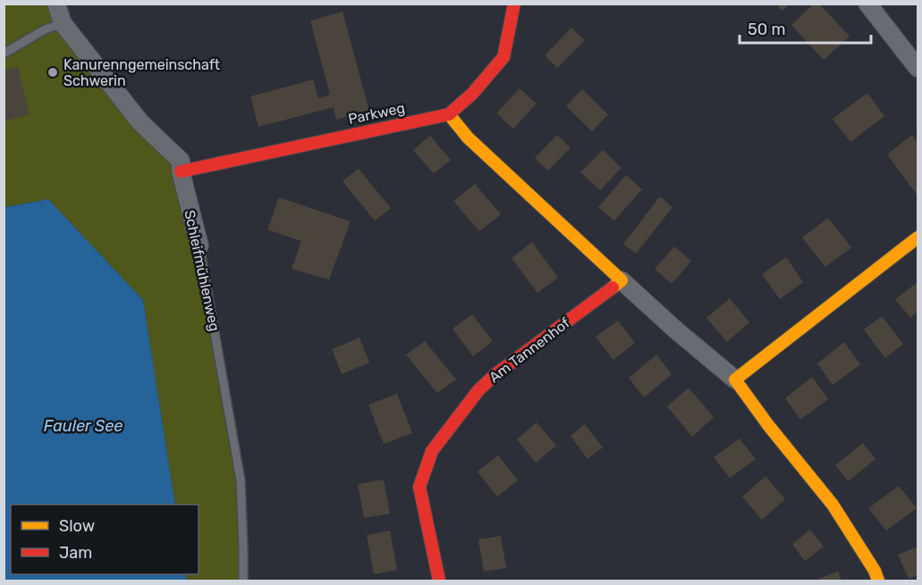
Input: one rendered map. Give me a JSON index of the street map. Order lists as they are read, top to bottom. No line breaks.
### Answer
{"streets":{"street":["Parkweg","Schleifmühlenweg","Am Tannenhof"]},"crossings":[["Parkweg","Schleifmühlenweg"]],"water":["Fauler See"],"places":["Kanurenngemeinschaft Schwerin"],"legend":["Slow","Jam"],"scale_bar":"50 m"}
